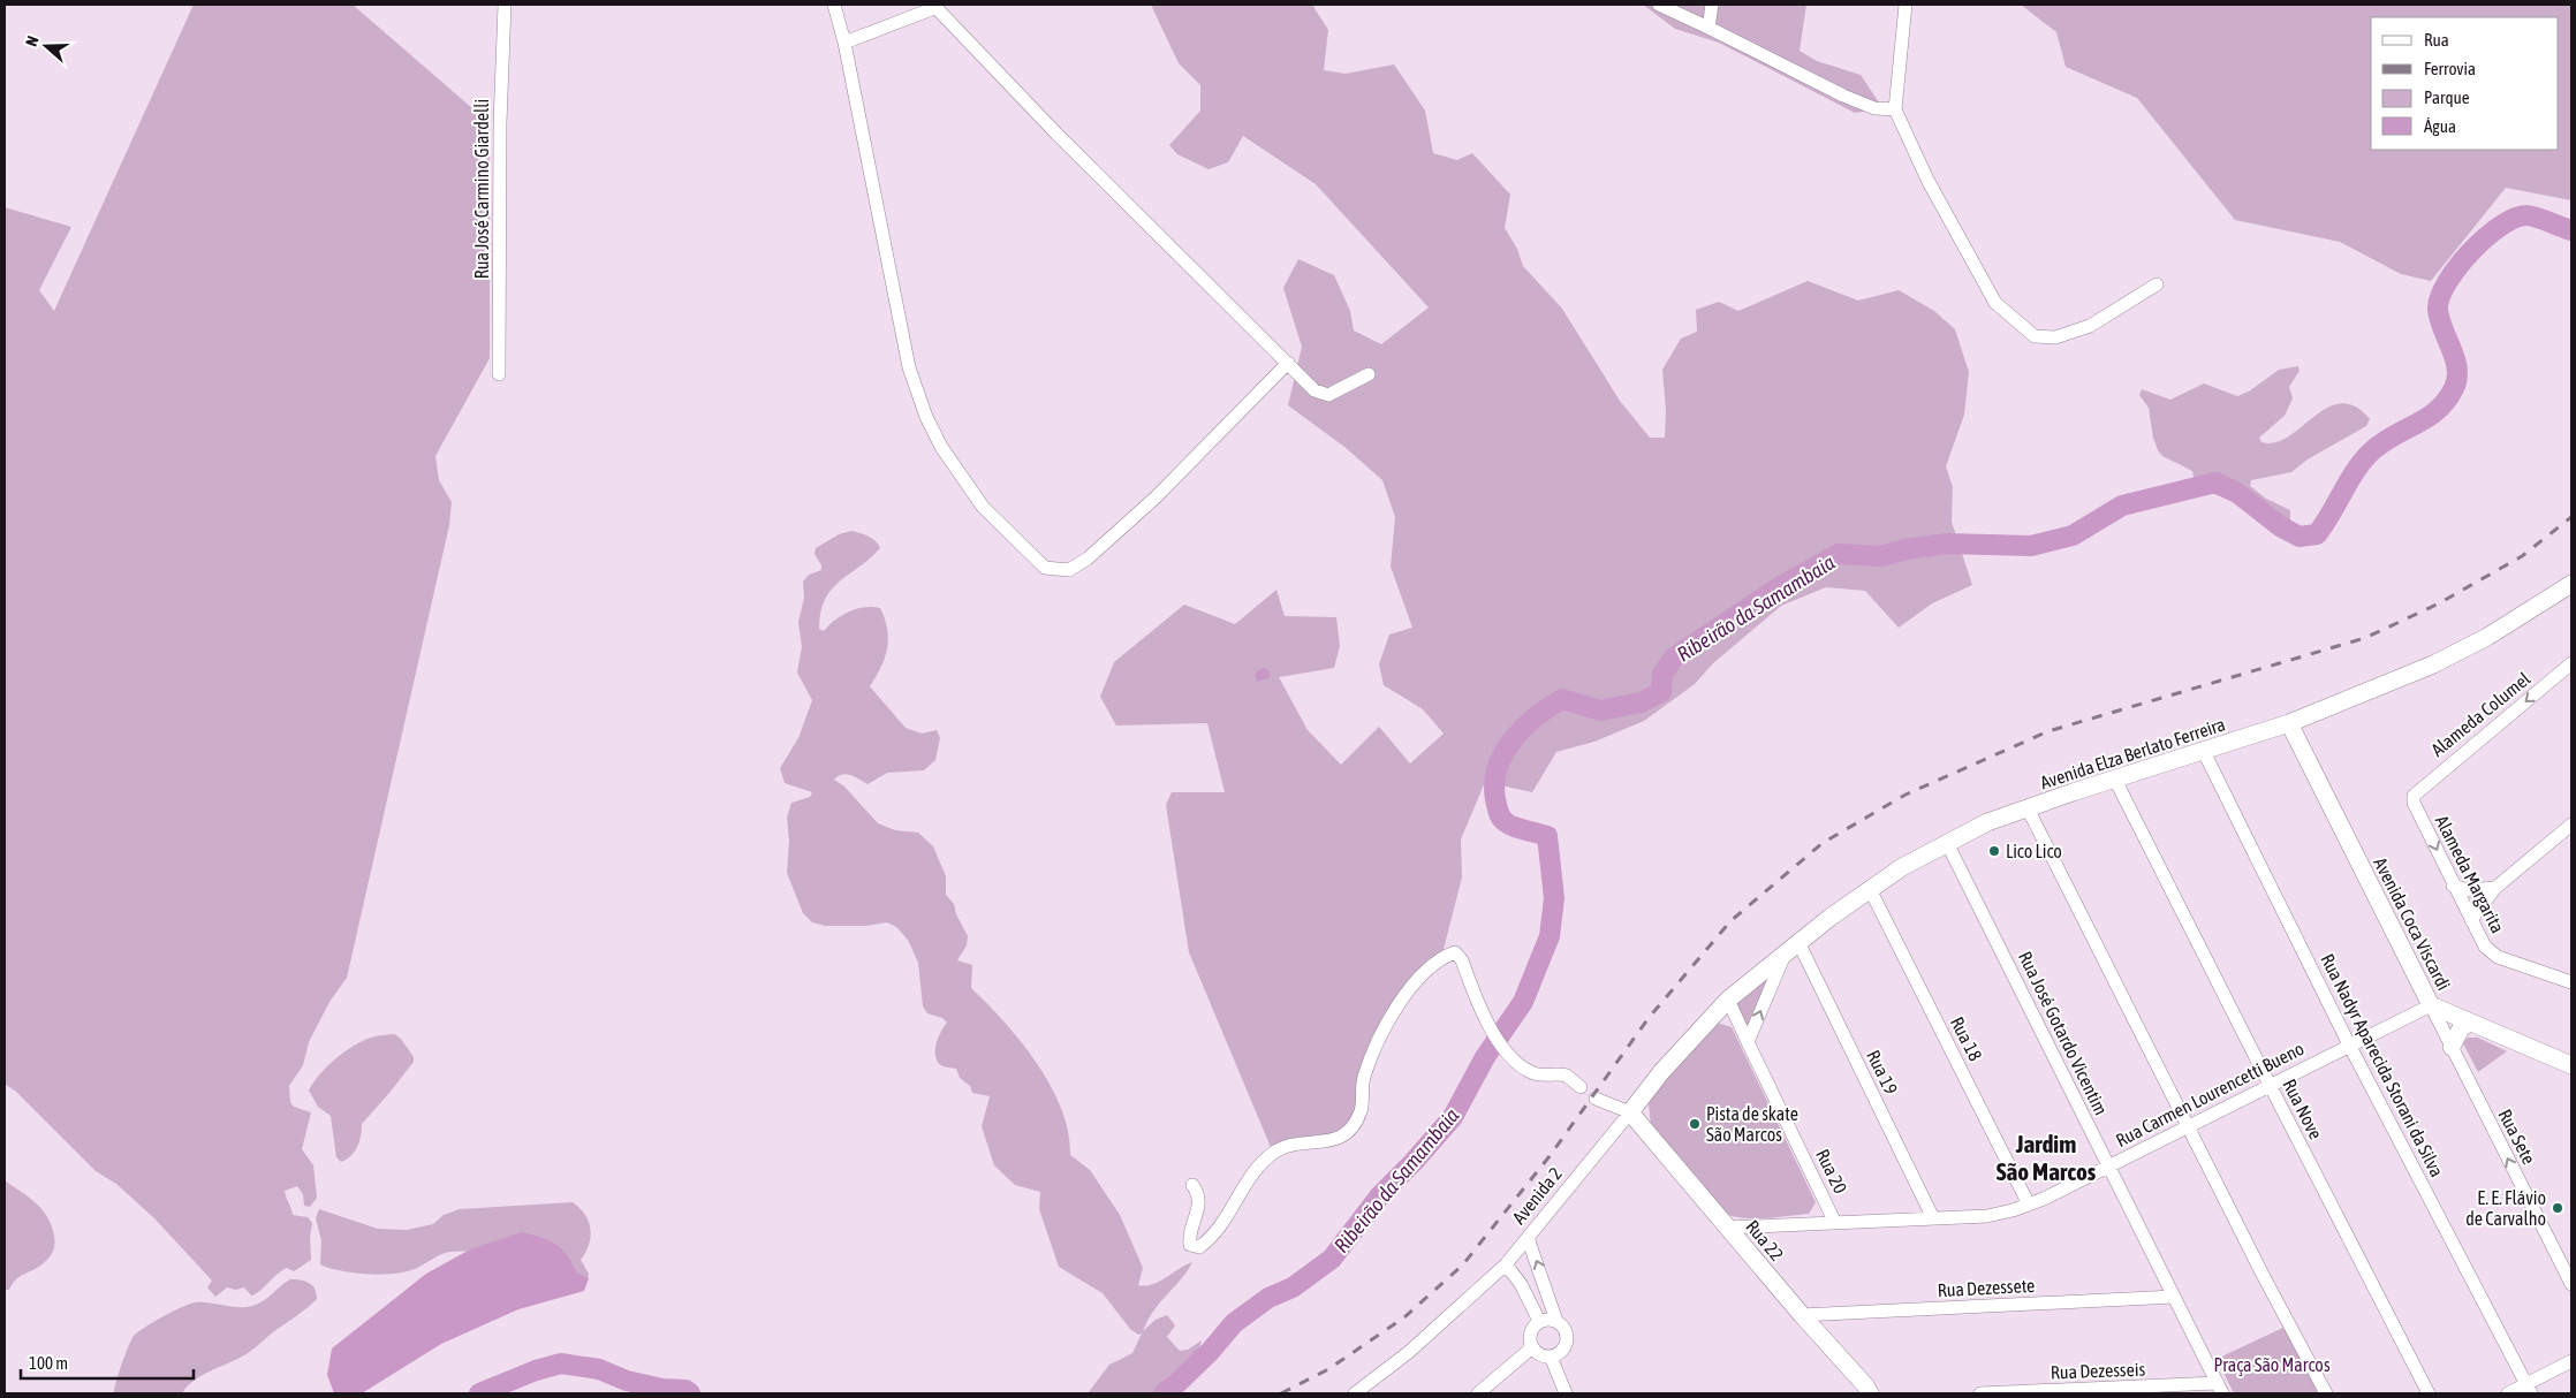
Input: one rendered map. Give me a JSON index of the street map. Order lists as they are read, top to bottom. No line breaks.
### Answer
{"streets":{"street":["Rua José Carmino Giardelli","Alameda Columel","Avenida Elza Berlato Ferreira","Alameda Margarita","Avenida Coca Viscardi","Rua José Gotardo Vicentim","Rua 18","Rua Nadyr Aparecida Storani da Silva","Rua 19","Rua Carmen Lourencetti Bueno","Rua Nove","Rua Sete","Rua 20","Avenida 2","Rua 22","Rua Dezessete","Rua Dezesseis"]},"crossings":[["Alameda Columel","Alameda Margarita"],["Avenida Elza Berlato Ferreira","Avenida Coca Viscardi"],["Avenida Elza Berlato Ferreira","Rua José Gotardo Vicentim"],["Avenida Elza Berlato Ferreira","Rua 18"],["Avenida Elza Berlato Ferreira","Rua Nadyr Aparecida Storani da Silva"],["Avenida Elza Berlato Ferreira","Rua 19"],["Avenida Elza Berlato Ferreira","Rua Nove"],["Avenida Elza Berlato Ferreira","Rua 20"],["Avenida Elza Berlato Ferreira","Avenida 2"],["Avenida Coca Viscardi","Rua Carmen Lourencetti Bueno"],["Avenida Coca Viscardi","Rua Sete"],["Rua José Gotardo Vicentim","Rua Carmen Lourencetti Bueno"],["Rua José Gotardo Vicentim","Rua Dezessete"],["Rua José Gotardo Vicentim","Rua Dezesseis"],["Rua 18","Rua Carmen Lourencetti Bueno"],["Rua Nadyr Aparecida Storani da Silva","Rua Carmen Lourencetti Bueno"],["Rua 19","Rua Carmen Lourencetti Bueno"],["Rua Carmen Lourencetti Bueno","Rua Nove"],["Rua Carmen Lourencetti Bueno","Rua Sete"],["Rua Carmen Lourencetti Bueno","Rua 20"],["Rua Carmen Lourencetti Bueno","Rua 22"],["Rua 20","Avenida 2"],["Avenida 2","Rua 22"],["Rua 22","Rua Dezessete"]],"one_way":["Alameda Columel","Alameda Margarita","Rua Sete"],"districts":["Jardim São Marcos"],"water":["Ribeirão da Samambaia"],"parks":["Praça São Marcos"],"places":["Lico Lico","Pista de skate São Marcos","E. E. Flávio de Carvalho"],"legend":["Rua","Ferrovia","Parque","Água"],"scale_bar":"100 m","north":"left"}
